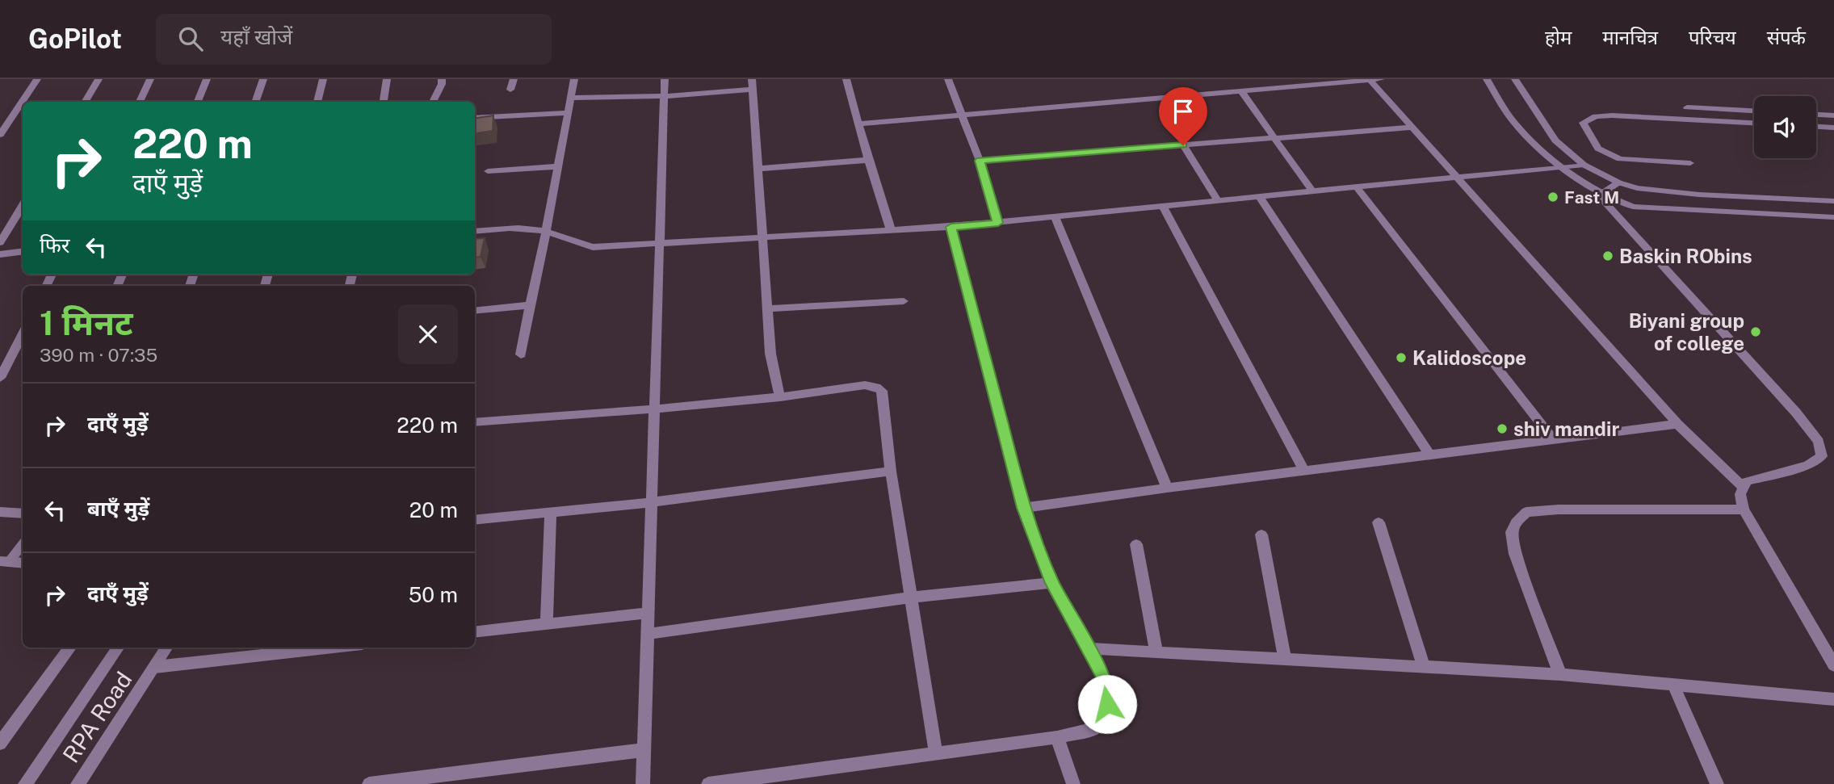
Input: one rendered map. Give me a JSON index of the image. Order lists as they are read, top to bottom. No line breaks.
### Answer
{"streets":{"street":["RPA Road"]},"places":["Fast M","Baskin RObins","Biyani group of college","Kalidoscope","shiv mandir"],"page":{"header":"GoPilot","search":"यहाँ खोजें","nav":["होम","मानचित्र","परिचय","संपर्क"],"turn":["220 m","दाएँ मुड़ें"],"then":"फिर","heading":["1 मिनट","390 m · 07:35"],"list":[{"name":"दाएँ मुड़ें","value":"220 m"},{"name":"बाएँ मुड़ें","value":"20 m"},{"name":"दाएँ मुड़ें","value":"50 m"}]}}
